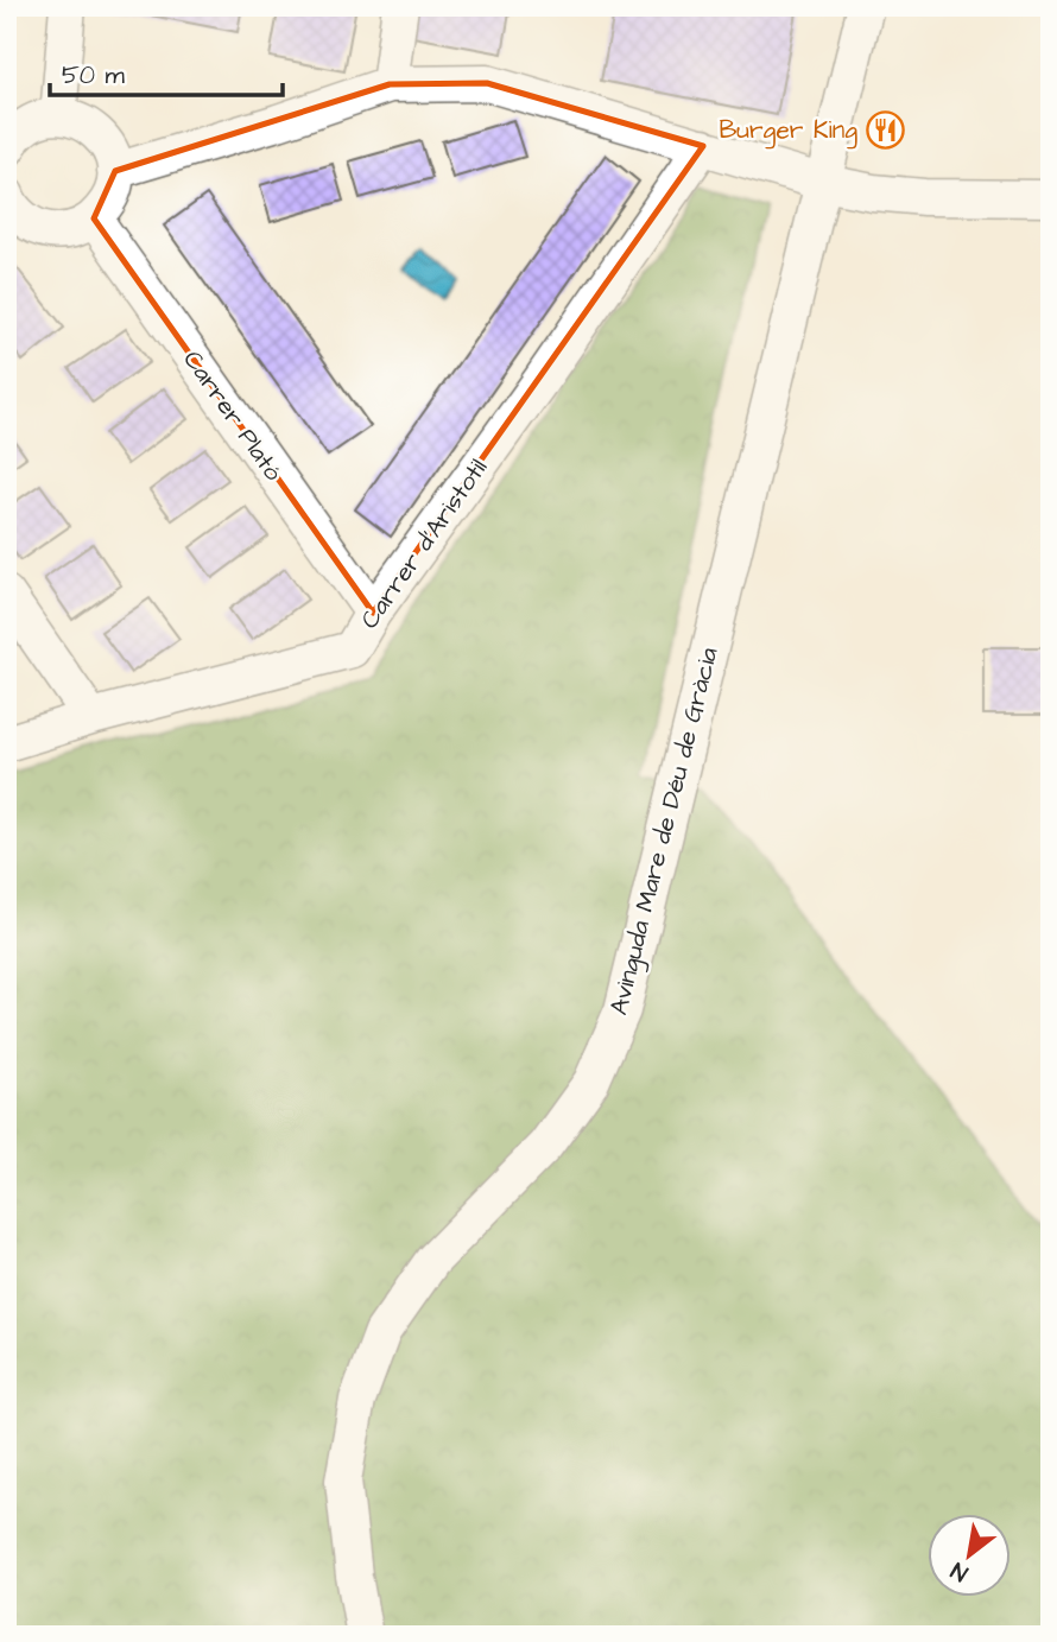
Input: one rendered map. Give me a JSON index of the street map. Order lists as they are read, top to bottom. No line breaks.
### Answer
{"streets":{"street":["Carrer Plató","Carrer d'Aristotil","Avinguda Mare de Déu de Gràcia"]},"crossings":[["Carrer Plató","Carrer d'Aristotil"]],"places":{"restaurant":["Burger King"]},"scale_bar":"50 m","north":"bottom left"}
